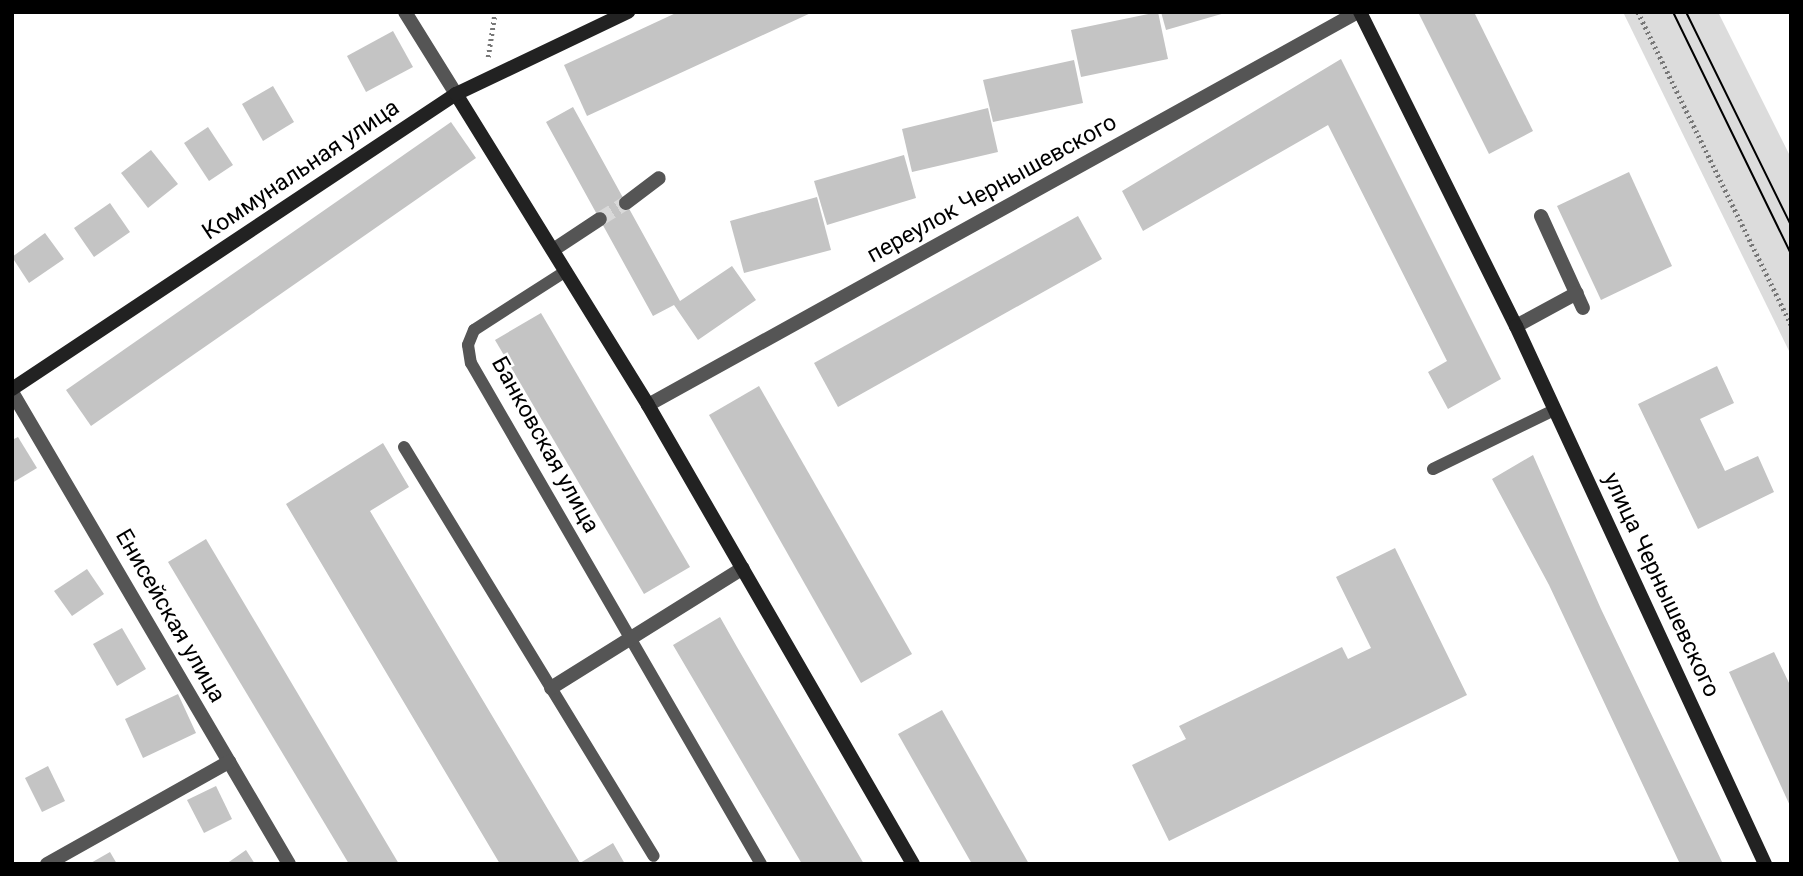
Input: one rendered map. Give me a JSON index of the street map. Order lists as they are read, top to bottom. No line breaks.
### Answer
{"streets":{"street":["Коммунальная улица","переулок Чернышевского","улица Чернышевского","Енисейская улица"],"lane":["Банковская улица"]},"crossings":[["Коммунальная улица","Енисейская улица"],["переулок Чернышевского","улица Чернышевского"]]}
